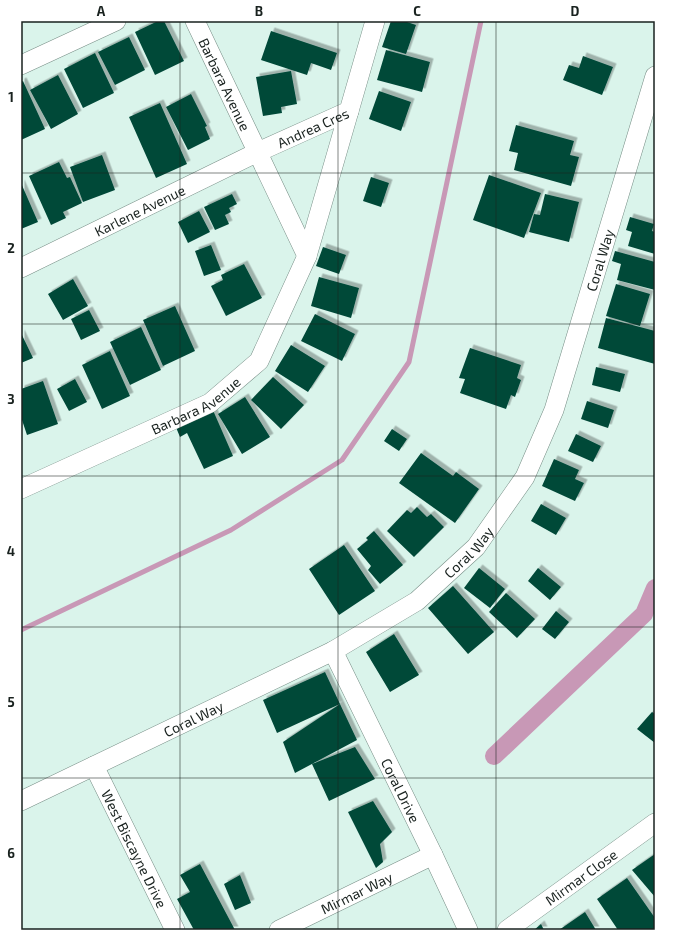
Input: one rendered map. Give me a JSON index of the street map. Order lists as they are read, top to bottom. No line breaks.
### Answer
{"streets":{"street":["Barbara Avenue","Andrea Cres","Karlene Avenue","Coral Way","Coral Drive","West Biscayne Drive","Mirmar Close","Mirmar Way"]},"crossings":[["Barbara Avenue","Andrea Cres"],["Barbara Avenue","Karlene Avenue"],["Andrea Cres","Karlene Avenue"],["Coral Way","Coral Drive"],["Coral Way","West Biscayne Drive"],["Coral Drive","Mirmar Way"]],"grid":{"columns":["A","B","C","D"],"rows":["1","2","3","4","5","6"]}}
